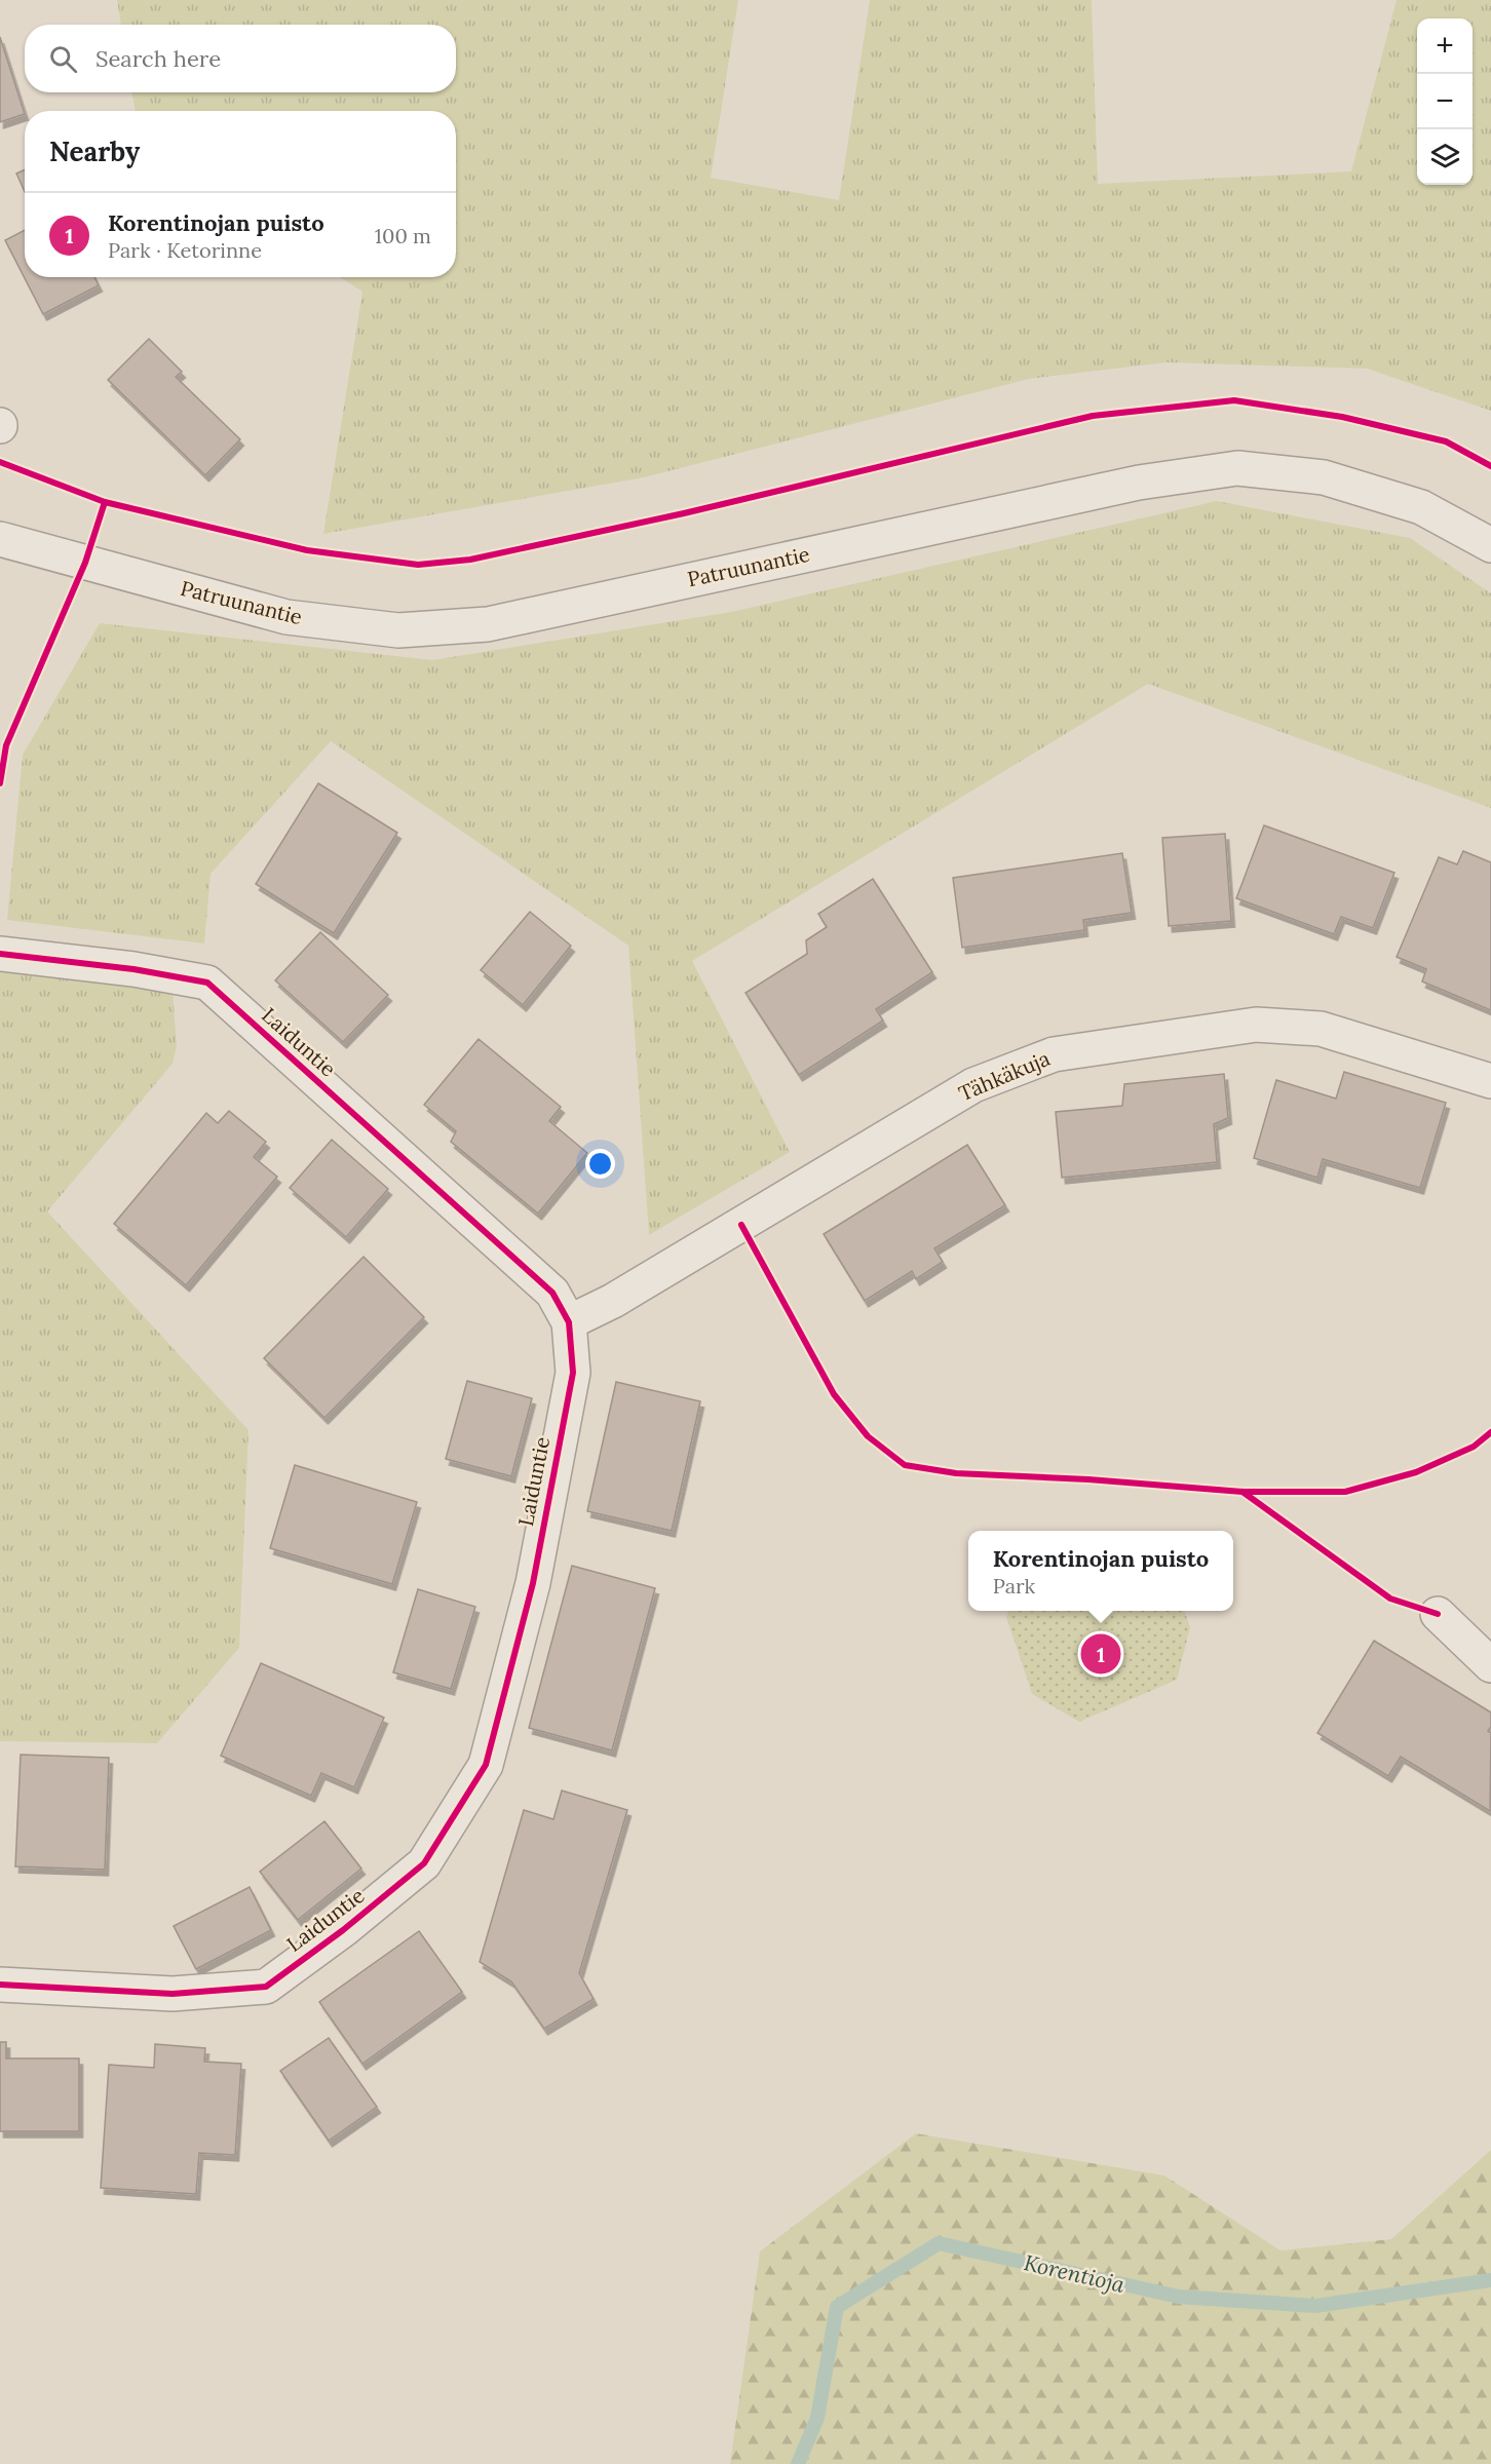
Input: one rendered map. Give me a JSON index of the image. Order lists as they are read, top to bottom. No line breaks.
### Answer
{"streets":{"street":["Patruunantie","Laiduntie","Tähkäkuja"]},"crossings":[["Laiduntie","Tähkäkuja"]],"water":["Korentioja"],"page":{"map_buttons":["+","−"],"search":"Search here","heading":"Nearby","list":[{"mark":"1","name":"Korentinojan puisto","note":"Park · Ketorinne","value":"100 m"}],"popup":["Korentinojan puisto","Park"],"pins":"1"}}
